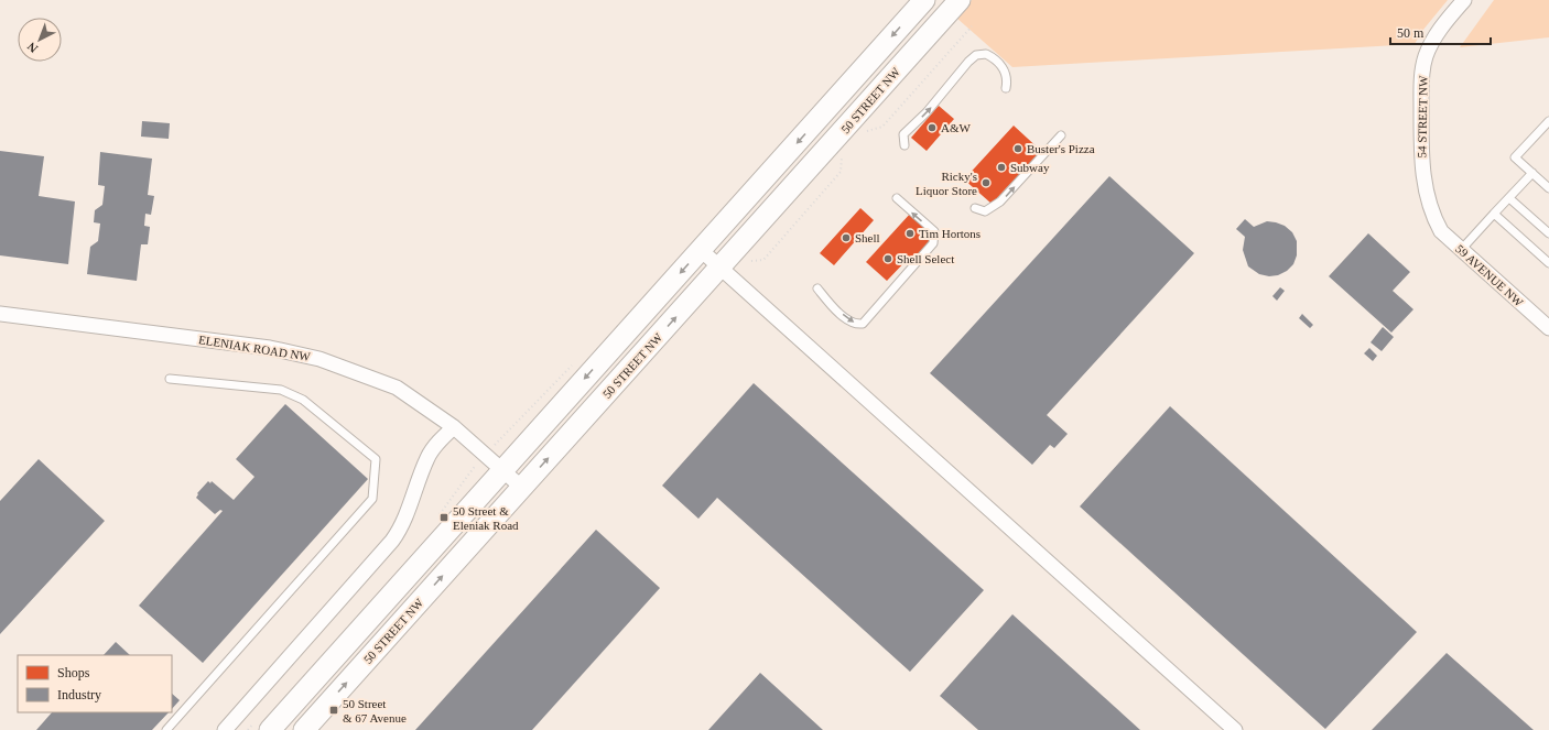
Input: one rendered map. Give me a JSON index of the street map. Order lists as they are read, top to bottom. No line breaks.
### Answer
{"streets":{"main road":["50 STREET NW"],"street":["54 STREET NW","59 AVENUE NW","ELENIAK ROAD NW"]},"crossings":[["50 STREET NW","ELENIAK ROAD NW"],["54 STREET NW","59 AVENUE NW"]],"places":{"other":["A&W","Buster's Pizza","Subway","Ricky's Liquor Store","Tim Hortons","Shell","Shell Select"],"transit":["50 Street & Eleniak Road","50 Street & 67 Avenue"]},"legend":["Shops","Industry"],"scale_bar":"50 m","north":"bottom left"}
